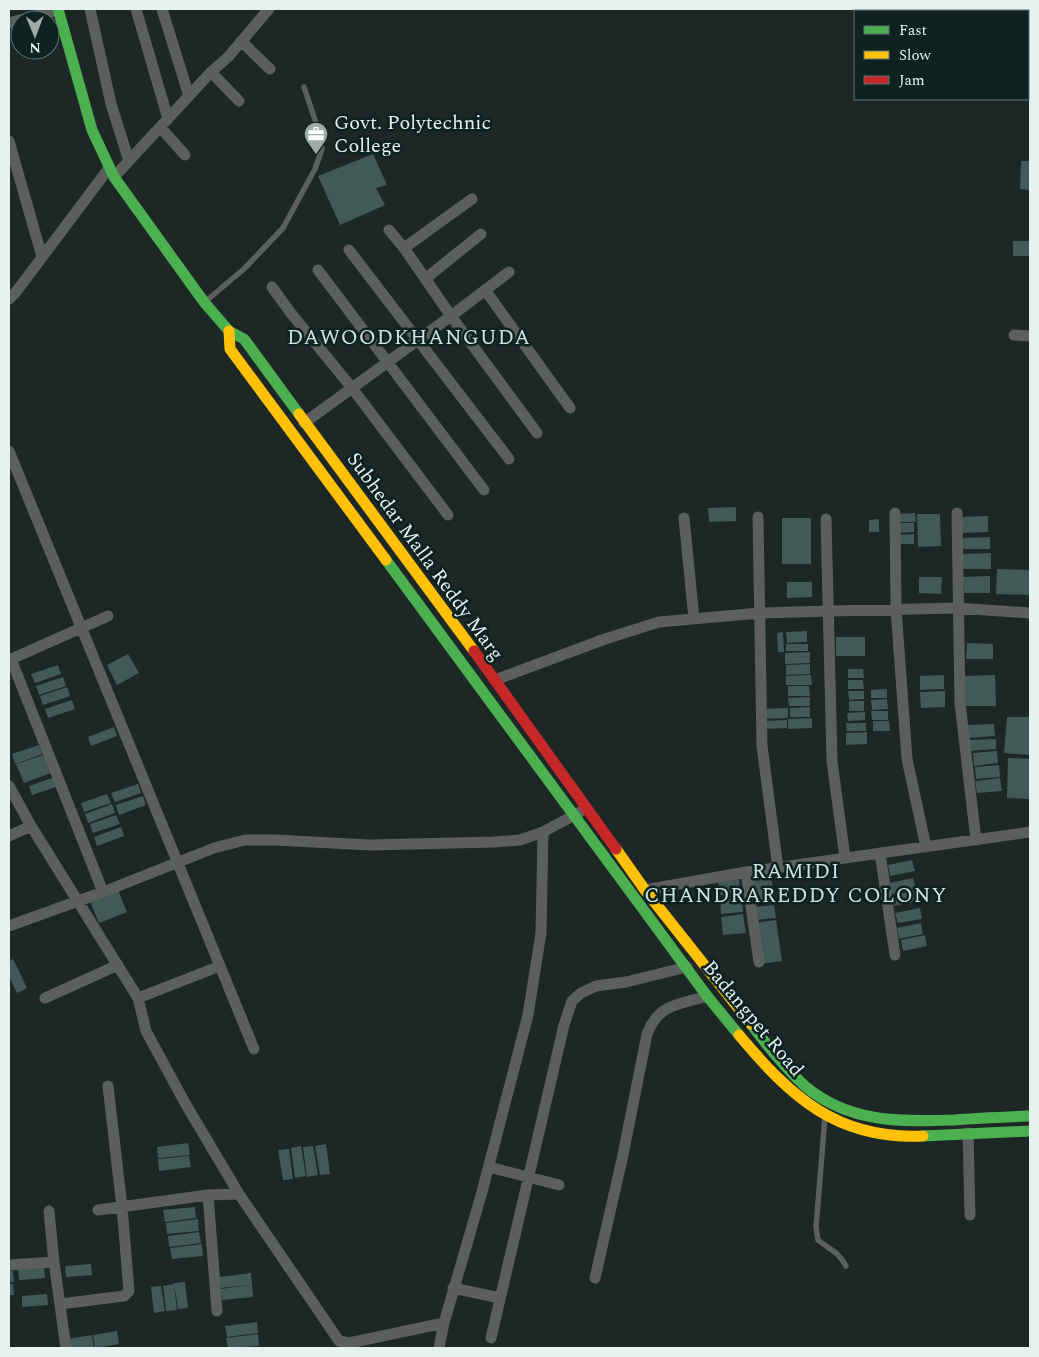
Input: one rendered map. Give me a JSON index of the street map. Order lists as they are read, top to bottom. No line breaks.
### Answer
{"streets":{"main road":["Subhedar Malla Reddy Marg","Badangpet Road"]},"crossings":[["Subhedar Malla Reddy Marg","Badangpet Road"]],"districts":["DAWOODKHANGUDA","RAMIDI CHANDRAREDDY COLONY"],"places":{"office":["Govt. Polytechnic College"]},"legend":["Fast","Slow","Jam"],"north":"bottom"}
